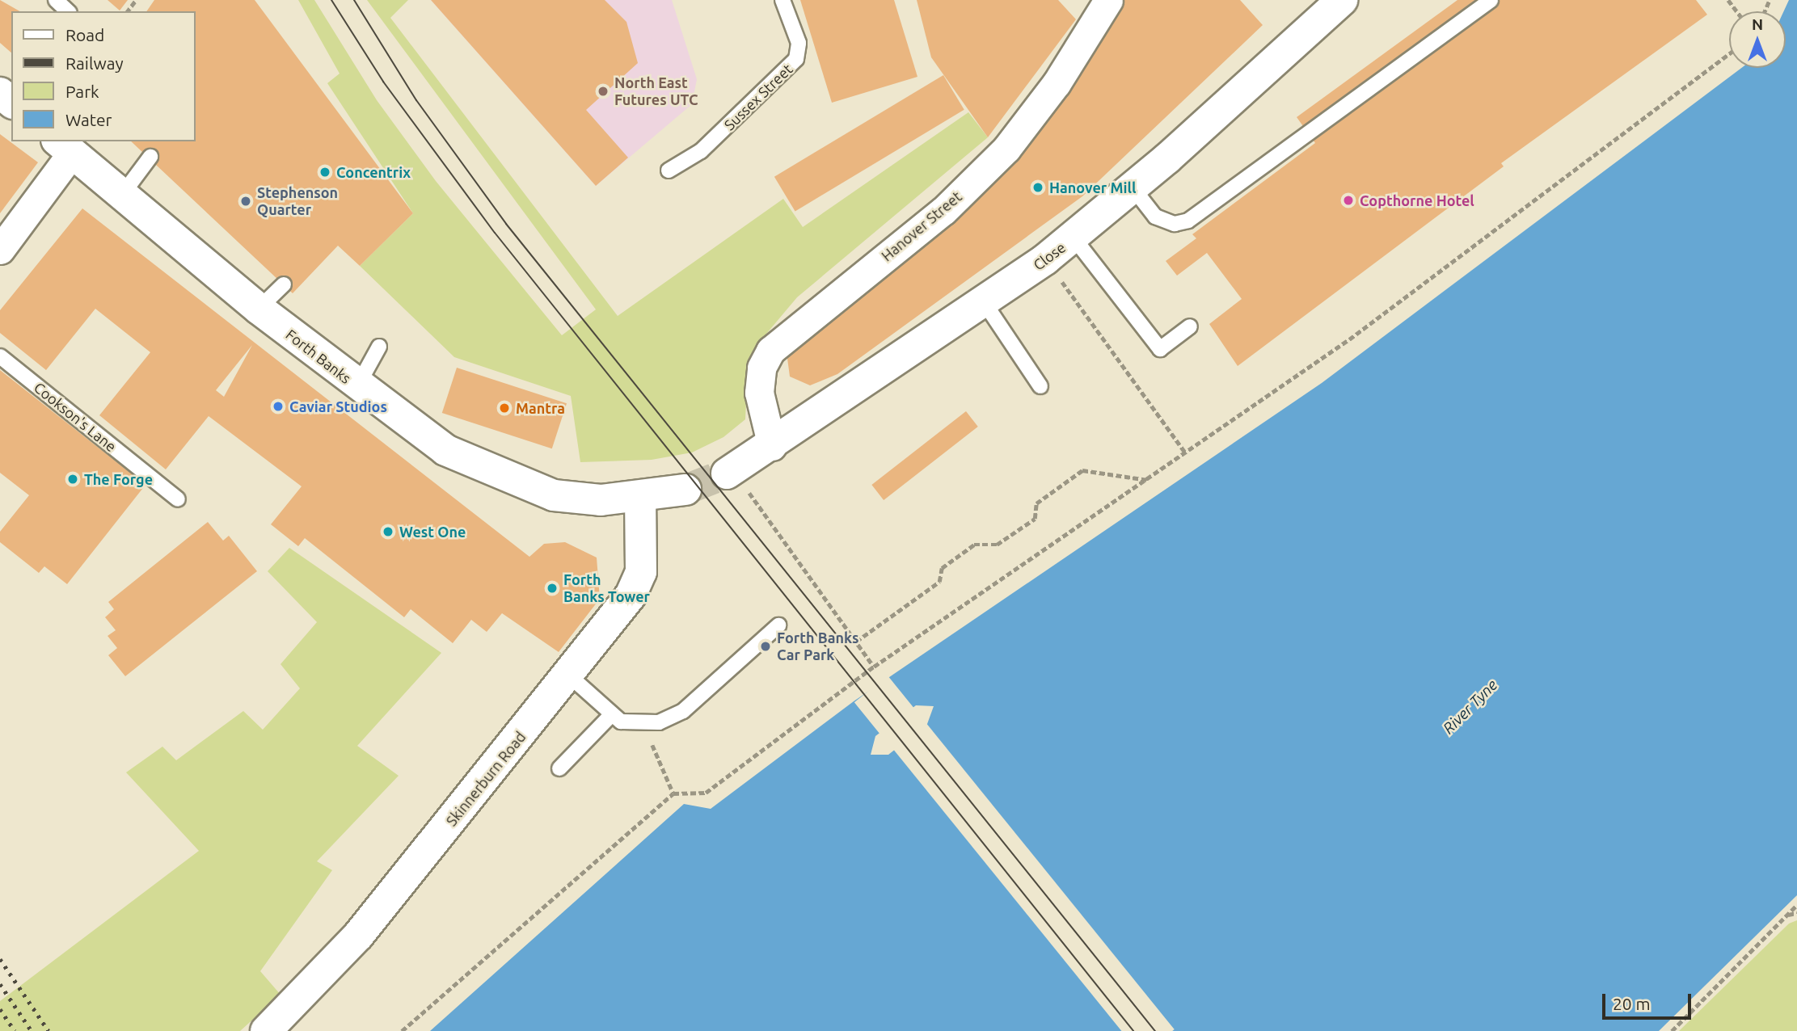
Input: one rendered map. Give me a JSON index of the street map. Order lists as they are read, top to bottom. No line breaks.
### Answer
{"streets":{"main road":["Close","Forth Banks","Skinnerburn Road"],"street":["Hanover Street"],"lane":["Sussex Street","Cookson's Lane"]},"crossings":[["Hanover Street","Close"],["Forth Banks","Skinnerburn Road"]],"water":["River Tyne"],"places":["North East Futures UTC","Concentrix","Hanover Mill","Copthorne Hotel","Stephenson Quarter","Caviar Studios","Mantra","The Forge","West One","Forth Banks Tower","Forth Banks Car Park"],"legend":["Road","Railway","Park","Water"],"scale_bar":"20 m","north":"top"}
